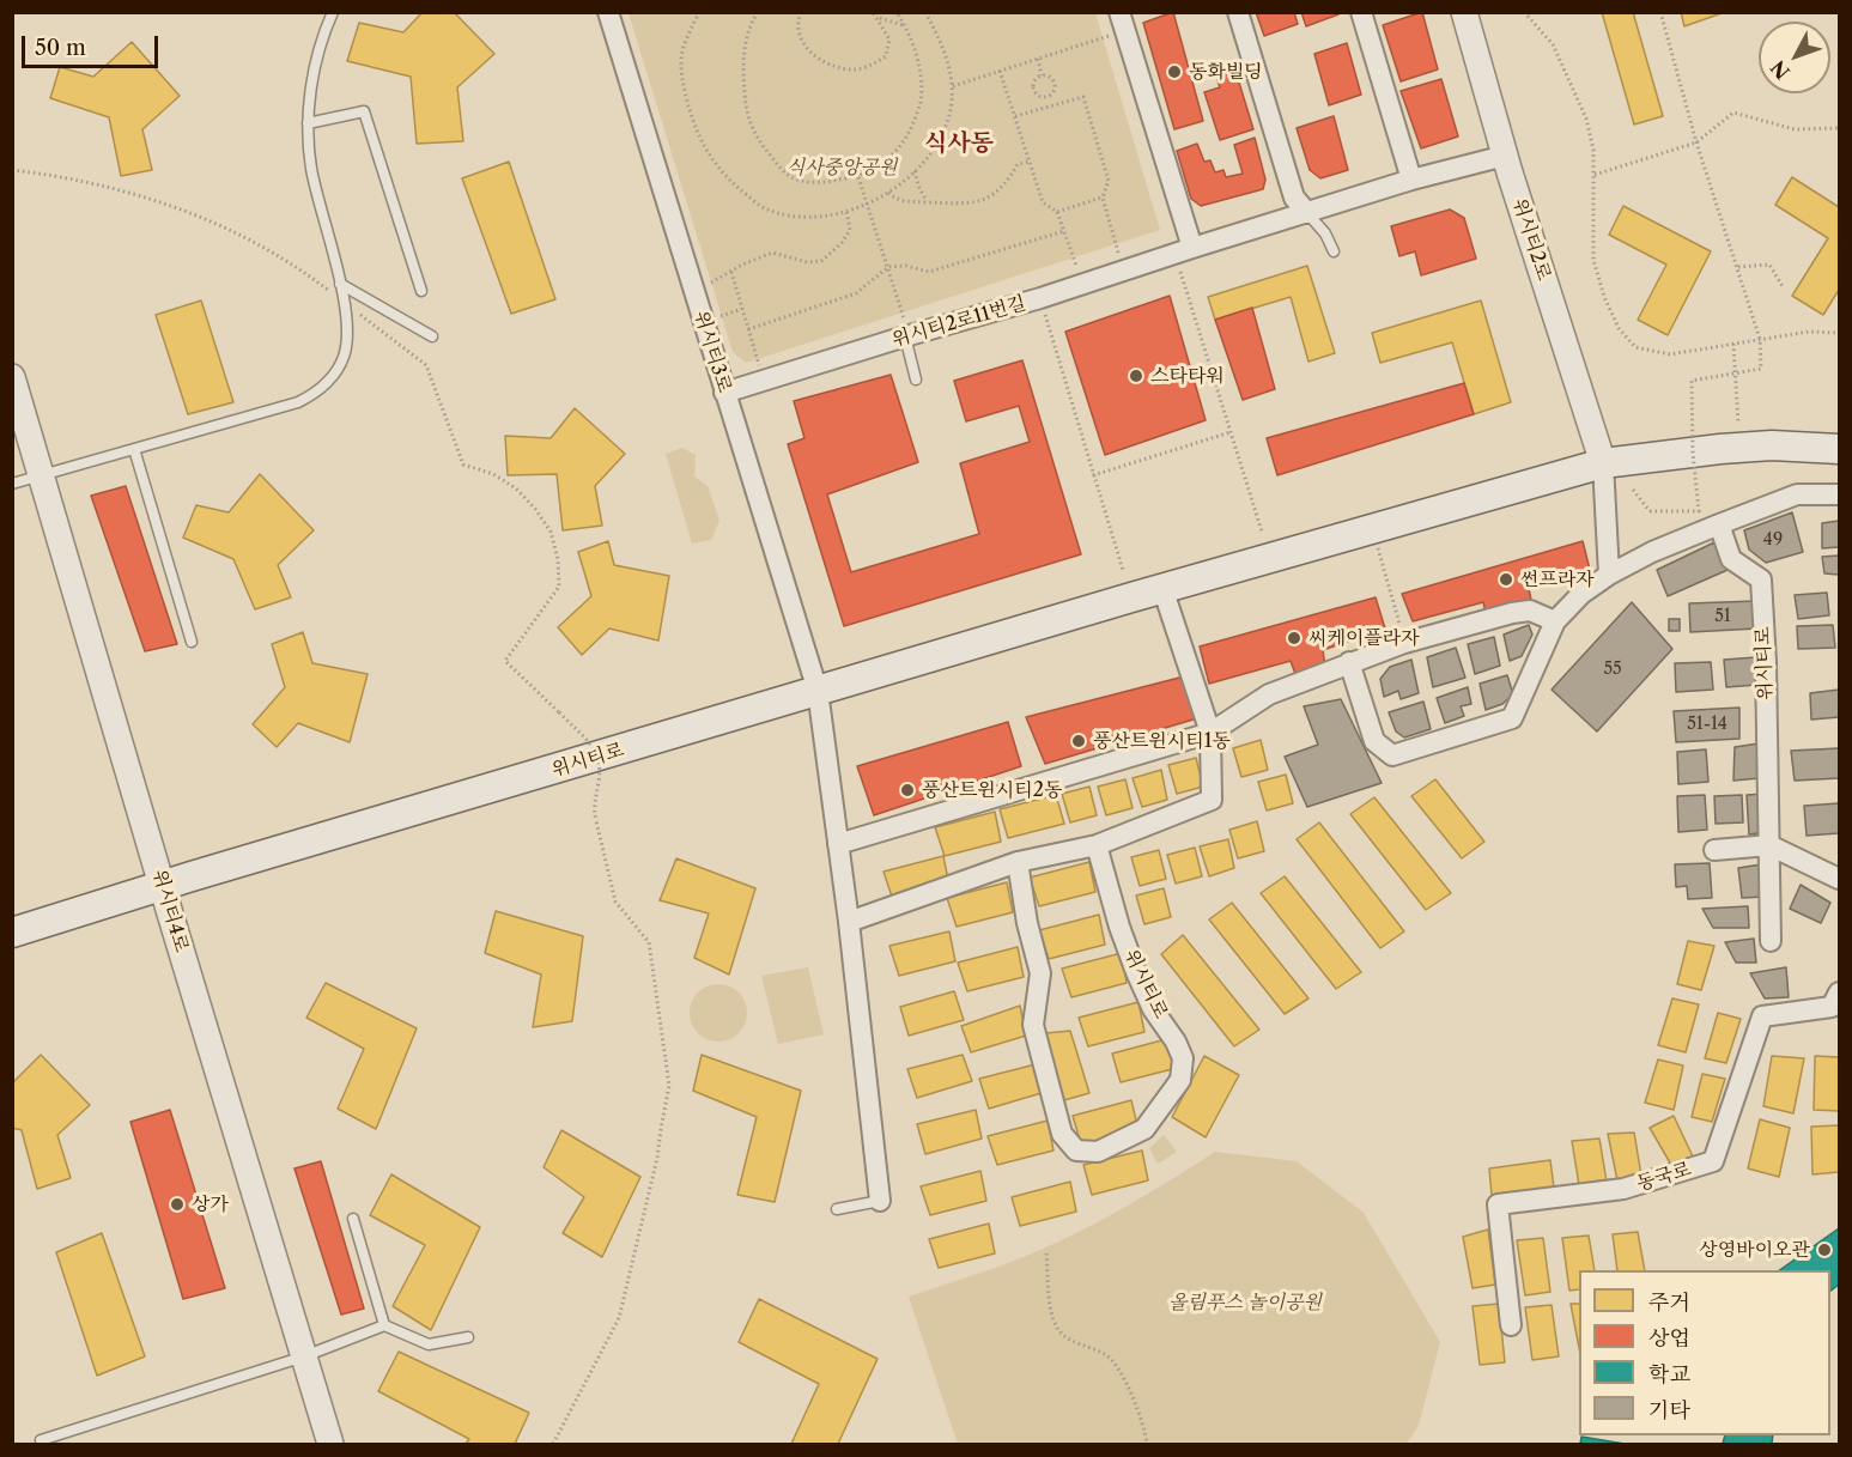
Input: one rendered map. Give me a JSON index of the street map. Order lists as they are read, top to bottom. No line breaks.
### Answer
{"streets":{"main road":["위시티로"],"street":["위시티2로","위시티2로11번길","위시티3로","위시티4로","동국로"]},"crossings":[["위시티2로","위시티2로11번길"],["위시티2로","위시티로"],["위시티2로11번길","위시티3로"],["위시티3로","위시티로"],["위시티로","위시티4로"]],"districts":["식사동"],"parks":["식사중앙공원","올림푸스 놀이공원"],"places":["동화빌딩","스타타워","썬프라자","씨케이플라자","풍산트윈시티1동","풍산트윈시티2동","상가","상영바이오관"],"house_numbers":["49","51","55","51-14"],"legend":["주거","상업","학교","기타"],"scale_bar":"50 m","north":"bottom left"}
